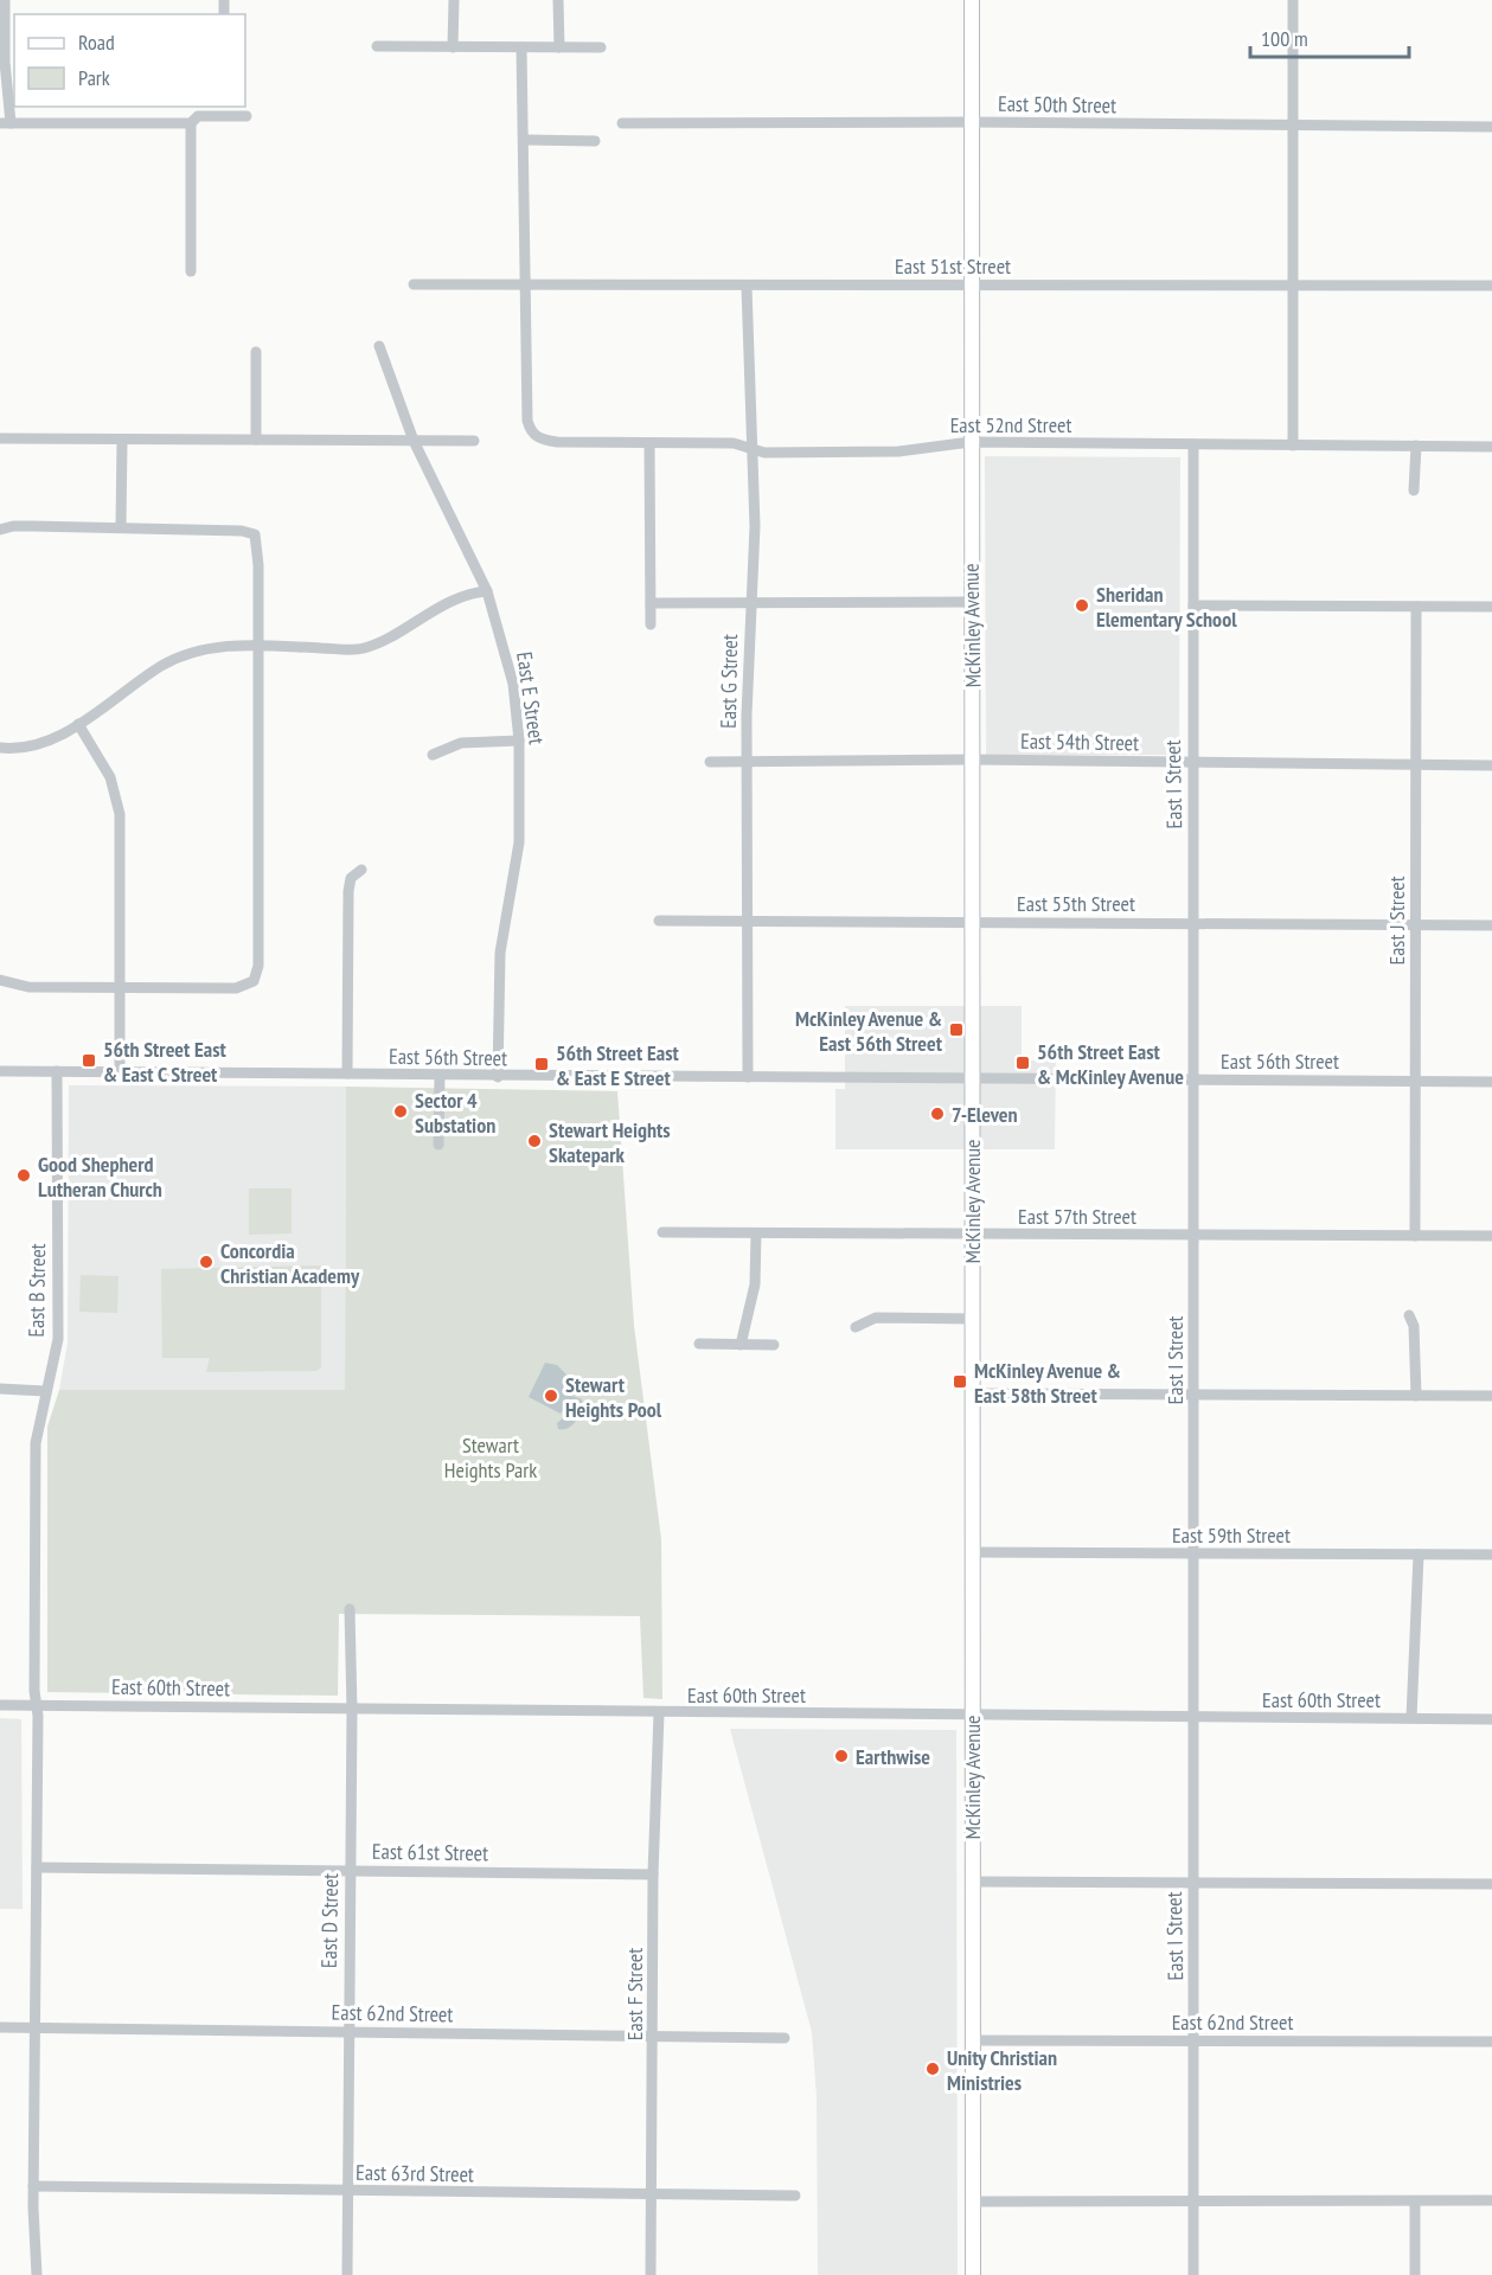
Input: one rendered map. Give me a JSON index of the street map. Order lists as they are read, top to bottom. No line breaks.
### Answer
{"streets":{"main road":["McKinley Avenue"],"street":["East 50th Street","East 51st Street","East 52nd Street","East G Street","East E Street","East 54th Street","East I Street","East 55th Street","East J Street","East 56th Street","East 57th Street","East B Street","East 59th Street","East 60th Street","East 61st Street","East D Street","East F Street","East 62nd Street","East 63rd Street"]},"crossings":[["East 50th Street","McKinley Avenue"],["East 51st Street","East 52nd Street"],["East 51st Street","McKinley Avenue"],["East 51st Street","East G Street"],["East 52nd Street","McKinley Avenue"],["East 52nd Street","East G Street"],["East 52nd Street","East I Street"],["McKinley Avenue","East 54th Street"],["McKinley Avenue","East 55th Street"],["McKinley Avenue","East 56th Street"],["McKinley Avenue","East 57th Street"],["McKinley Avenue","East 59th Street"],["McKinley Avenue","East 60th Street"],["McKinley Avenue","East 62nd Street"],["East G Street","East 54th Street"],["East G Street","East 55th Street"],["East G Street","East 56th Street"],["East E Street","East 56th Street"],["East 54th Street","East I Street"],["East 54th Street","East J Street"],["East I Street","East 55th Street"],["East I Street","East 56th Street"],["East I Street","East 57th Street"],["East I Street","East 59th Street"],["East I Street","East 60th Street"],["East I Street","East 62nd Street"],["East 55th Street","East J Street"],["East J Street","East 56th Street"],["East J Street","East 57th Street"],["East 56th Street","East B Street"],["East B Street","East 60th Street"],["East B Street","East 61st Street"],["East B Street","East 62nd Street"],["East B Street","East 63rd Street"],["East 60th Street","East D Street"],["East 60th Street","East F Street"],["East 61st Street","East D Street"],["East 61st Street","East F Street"],["East D Street","East 62nd Street"],["East D Street","East 63rd Street"],["East F Street","East 62nd Street"],["East F Street","East 63rd Street"]],"parks":["Stewart Heights Park"],"places":{"other":["Sheridan Elementary School","Sector 4 Substation","7-Eleven","Stewart Heights Skatepark","Good Shepherd Lutheran Church","Concordia Christian Academy","Stewart Heights Pool","Earthwise","Unity Christian Ministries"],"transit":["McKinley Avenue & East 56th Street","56th Street East & East C Street","56th Street East & McKinley Avenue","56th Street East & East E Street","McKinley Avenue & East 58th Street"]},"legend":["Road","Park"],"scale_bar":"100 m"}
